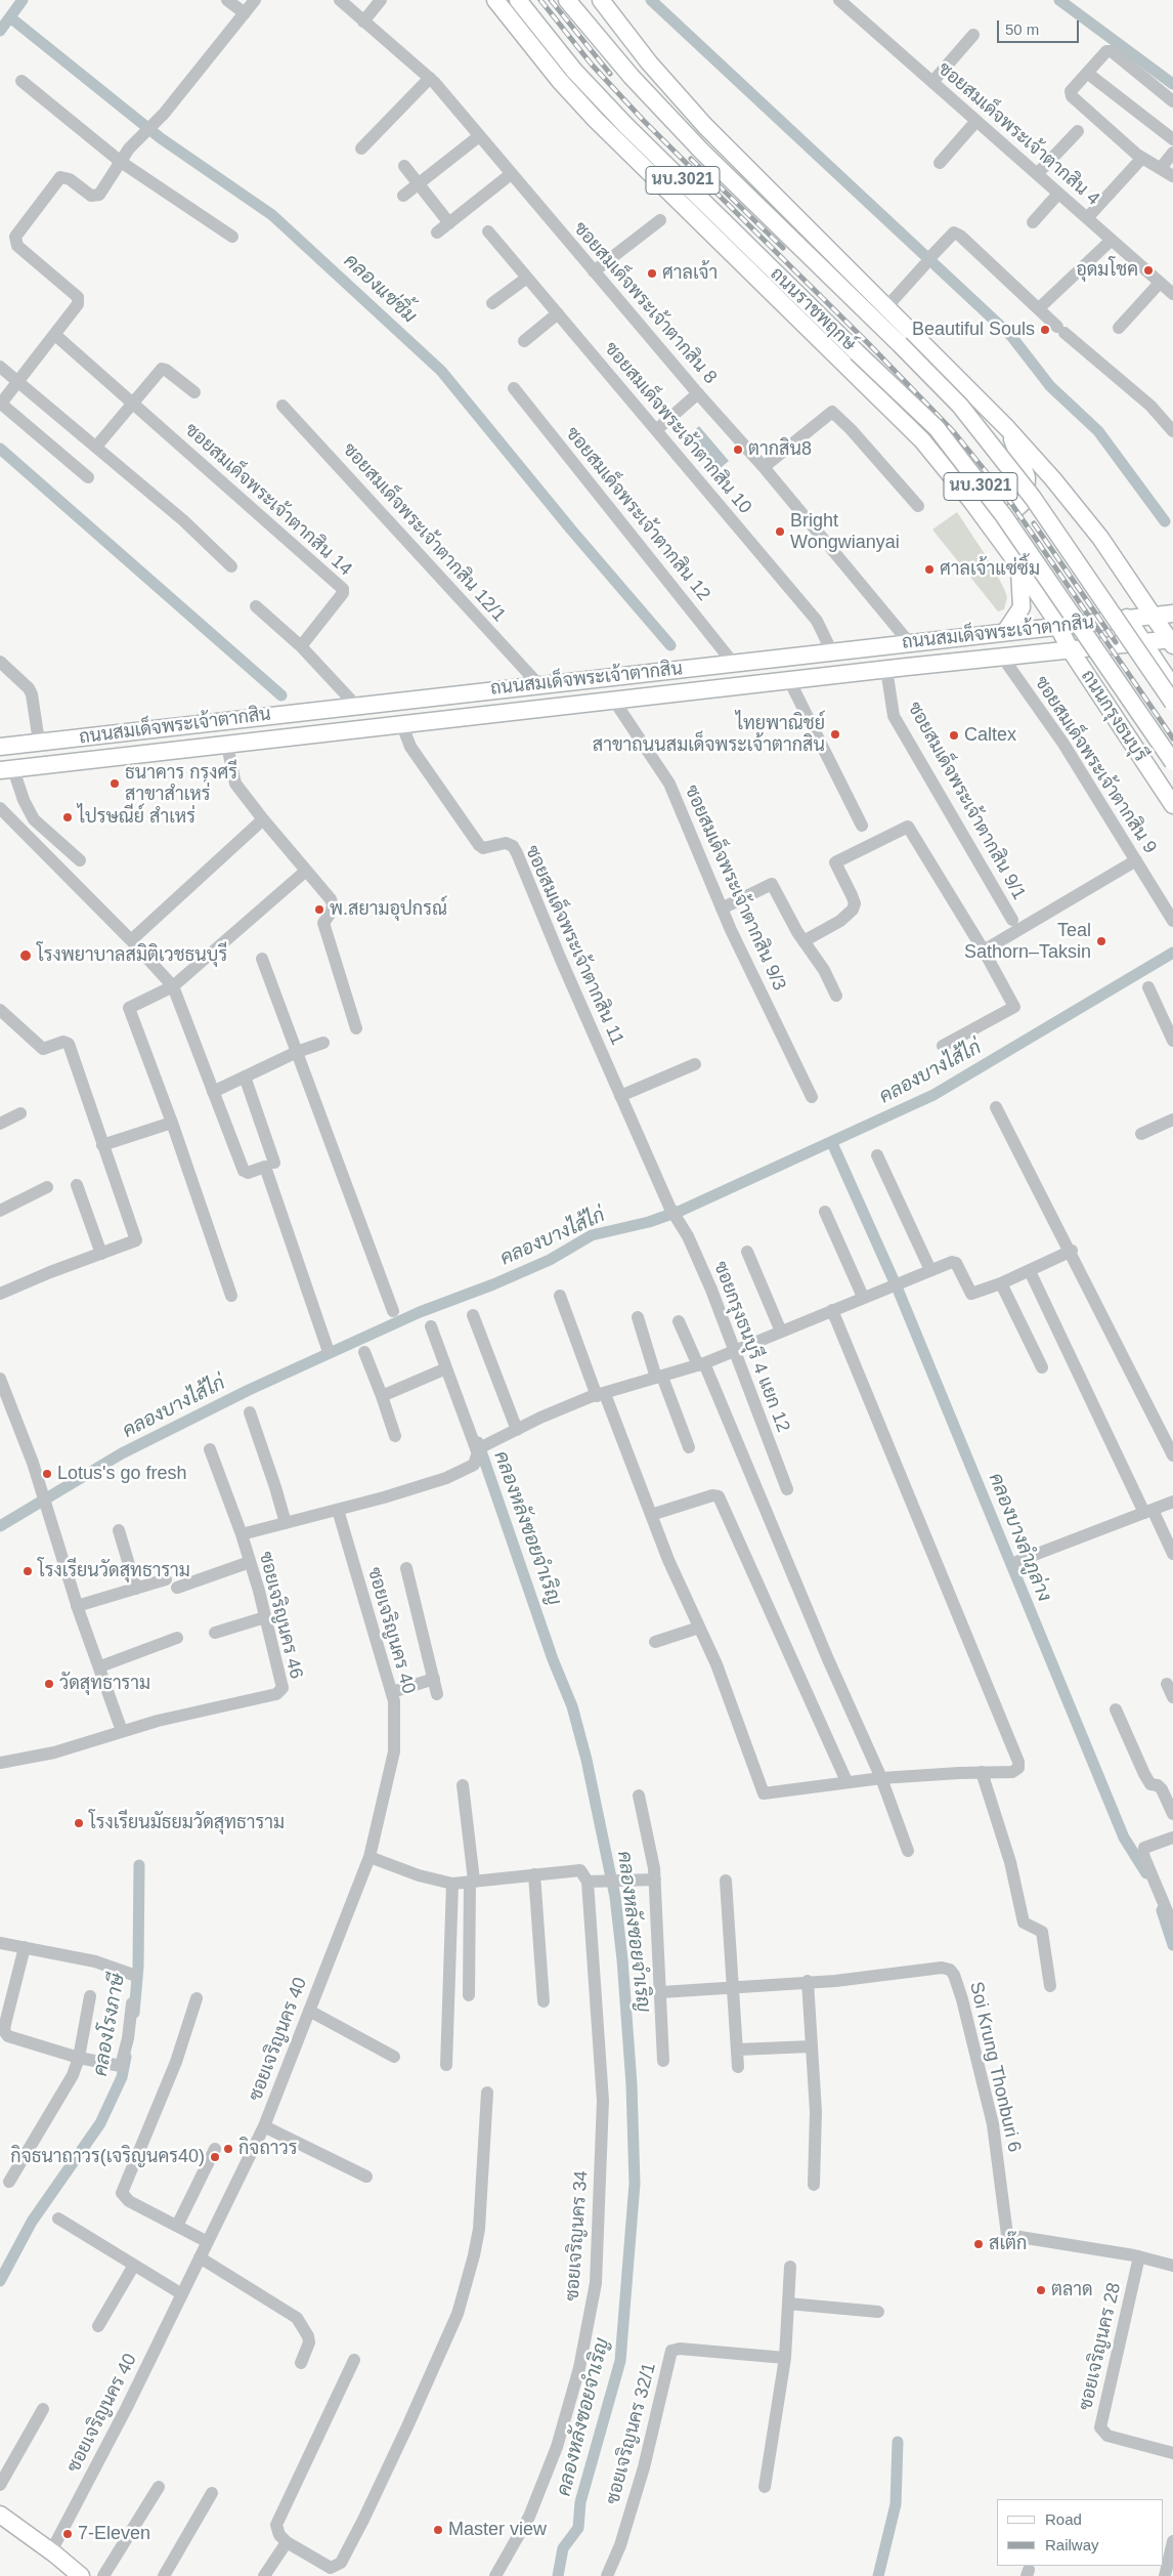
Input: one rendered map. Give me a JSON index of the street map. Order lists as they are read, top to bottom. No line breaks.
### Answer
{"streets":{"main road":["นบ.3021","ถนนราชพฤกษ์","ถนนสมเด็จพระเจ้าตากสิน","ถนนกรุงธนบุรี"],"street":["ซอยสมเด็จพระเจ้าตากสิน 4","ซอยสมเด็จพระเจ้าตากสิน 8","ซอยสมเด็จพระเจ้าตากสิน 10","ซอยสมเด็จพระเจ้าตากสิน 14","ซอยสมเด็จพระเจ้าตากสิน 12","ซอยสมเด็จพระเจ้าตากสิน 12/1","ซอยสมเด็จพระเจ้าตากสิน 9","ซอยสมเด็จพระเจ้าตากสิน 9/1","ซอยสมเด็จพระเจ้าตากสิน 9/3","ซอยสมเด็จพระเจ้าตากสิน 11","ซอยกรุงธนบุรี 4 แยก 12","ซอยเจริญนคร 46","ซอยเจริญนคร 40","Soi Krung Thonburi 6","ซอยเจริญนคร 34","ซอยเจริญนคร 28","ซอยเจริญนคร 32/1"]},"crossings":[["นบ.3021","ถนนราชพฤกษ์"],["นบ.3021","ถนนสมเด็จพระเจ้าตากสิน"],["ซอยสมเด็จพระเจ้าตากสิน 8","ถนนสมเด็จพระเจ้าตากสิน"],["ถนนราชพฤกษ์","ถนนสมเด็จพระเจ้าตากสิน"],["ถนนราชพฤกษ์","ถนนกรุงธนบุรี"],["ซอยสมเด็จพระเจ้าตากสิน 10","ถนนสมเด็จพระเจ้าตากสิน"],["ซอยสมเด็จพระเจ้าตากสิน 12","ถนนสมเด็จพระเจ้าตากสิน"],["ซอยสมเด็จพระเจ้าตากสิน 12/1","ถนนสมเด็จพระเจ้าตากสิน"],["ถนนสมเด็จพระเจ้าตากสิน","ถนนกรุงธนบุรี"],["ถนนสมเด็จพระเจ้าตากสิน","ซอยสมเด็จพระเจ้าตากสิน 9"],["ถนนสมเด็จพระเจ้าตากสิน","ซอยสมเด็จพระเจ้าตากสิน 9/1"],["ถนนสมเด็จพระเจ้าตากสิน","ซอยสมเด็จพระเจ้าตากสิน 9/3"],["ถนนสมเด็จพระเจ้าตากสิน","ซอยสมเด็จพระเจ้าตากสิน 11"],["ซอยสมเด็จพระเจ้าตากสิน 11","ซอยกรุงธนบุรี 4 แยก 12"],["Soi Krung Thonburi 6","ซอยเจริญนคร 28"]],"water":["คลองแซ่ซิ้ม","คลองบางไส้ไก่","คลองหลังซอยจำเริญ","คลองบางลำภูล่าง","คลองโรงภาษี"],"places":["อุดมโชค","ศาลเจ้า","Beautiful Souls","ตากสิน8","Bright Wongwianyai","ศาลเจ้าแซ่ซิ้ม","ไทยพาณิชย์ สาขาถนนสมเด็จพระเจ้าตากสิน","Caltex","ธนาคาร กรุงศรี สาขาสำเหร่","ไปรษณีย์ สำเหร่","พ.สยามอุปกรณ์","Teal Sathorn–Taksin","โรงพยาบาลสมิติเวชธนบุรี","Lotus's go fresh","โรงเรียนวัดสุทธาราม","วัดสุทธาราม","โรงเรียนมัธยมวัดสุทธาราม","กิจถาวร","กิจธนาถาวร(เจริญนคร40)","สเต๊ก","ตลาด","Master view","7-Eleven"],"legend":["Road","Railway"],"scale_bar":"50 m"}
